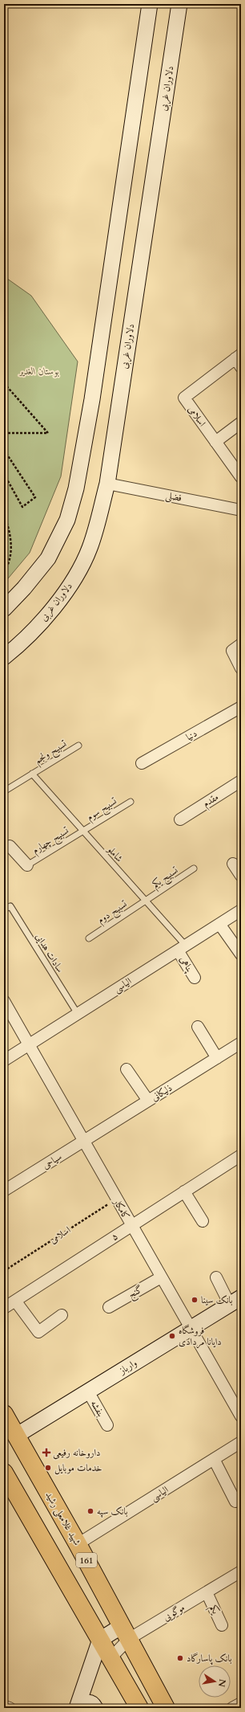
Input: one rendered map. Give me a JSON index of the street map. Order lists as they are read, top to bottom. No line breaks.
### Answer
{"streets":{"main road":["دلاوران غربی","وارباز","شهید غلامعلی رشید","161"],"street":["اسلامی","فضلی","دنیا","مقدم","پناهی","الیاسی","ذلیکانی","سیاحی","کامکار","۵","گنج","بنفشه","یکم","موگویی"],"lane":["تسبیح ونجم","تسبیح سوم","تسبیح چهارم","شاملو","تسبیح یکم","تسبیح دوم","سادات هدایی"]},"crossings":[["دلاوران غربی","فضلی"],["اسلامی","کامکار"],["تسبیح ونجم","شاملو"],["تسبیح سوم","تسبیح چهارم"],["تسبیح سوم","شاملو"],["تسبیح چهارم","شاملو"],["شاملو","تسبیح یکم"],["شاملو","تسبیح دوم"],["شاملو","پناهی"],["شاملو","الیاسی"],["تسبیح یکم","تسبیح دوم"],["سادات هدایی","الیاسی"],["پناهی","الیاسی"],["الیاسی","کامکار"],["الیاسی","شهید غلامعلی رشید"],["ذلیکانی","سیاحی"],["ذلیکانی","کامکار"],["سیاحی","کامکار"],["کامکار","۵"],["کامکار","گنج"],["کامکار","وارباز"],["وارباز","بنفشه"],["وارباز","شهید غلامعلی رشید"],["شهید غلامعلی رشید","موگویی"],["یکم","موگویی"]],"parks":["بوستان الغدیر"],"places":{"other":["بانک سینا","فروشگاه دایانا مردادی","خدمات موبایل","بانک سپه","بانک پاسارگاد"],"health":["داروخانه رفیعی"]},"north":"right"}
